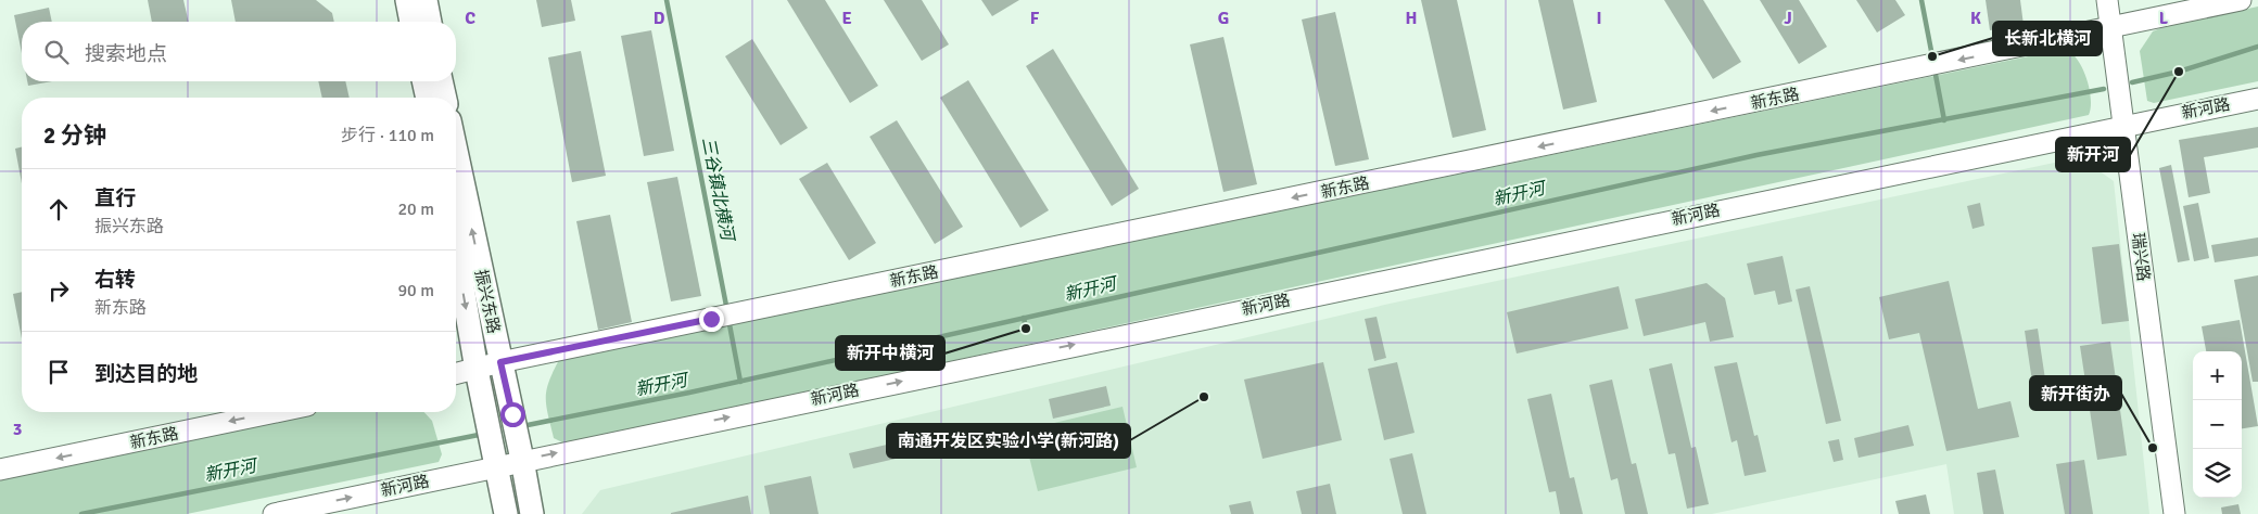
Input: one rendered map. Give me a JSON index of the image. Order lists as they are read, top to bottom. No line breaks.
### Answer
{"streets":{"main road":["振兴东路"],"street":["新东路","新河路","瑞兴路"]},"crossings":[["新东路","瑞兴路"],["新东路","振兴东路"],["新河路","瑞兴路"],["新河路","振兴东路"]],"one_way":["新东路","新河路"],"water":["三谷镇北横河","新开河"],"places":["长新北横河","新开河","新开中横河","南通开发区实验小学(新河路)","新开街办"],"page":{"search":"搜索地点","heading":["2 分钟","步行 · 110 m"],"list":[["直行","振兴东路","20 m"],["右转","新东路","90 m"],"到达目的地"],"map_buttons":["+","−"]},"grid":{"columns":["C","D","E","F","G","H","I","J","K","L"],"rows":["3"]}}
